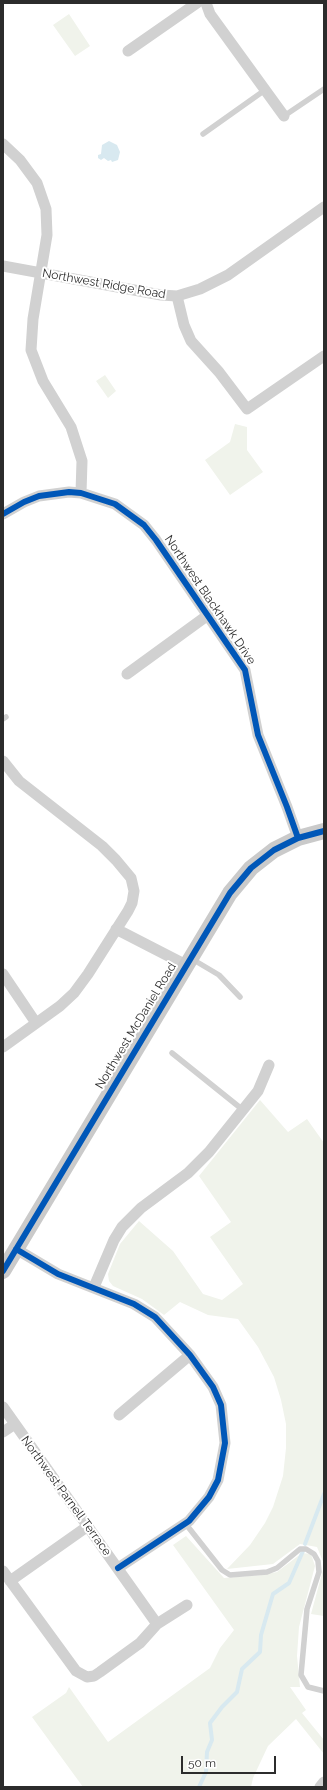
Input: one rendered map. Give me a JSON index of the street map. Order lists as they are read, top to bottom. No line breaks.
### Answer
{"streets":{"street":["Northwest Ridge Road","Northwest Blackhawk Drive","Northwest McDaniel Road","Northwest Parnell Terrace"]},"crossings":[["Northwest Blackhawk Drive","Northwest McDaniel Road"]],"scale_bar":"50 m"}
